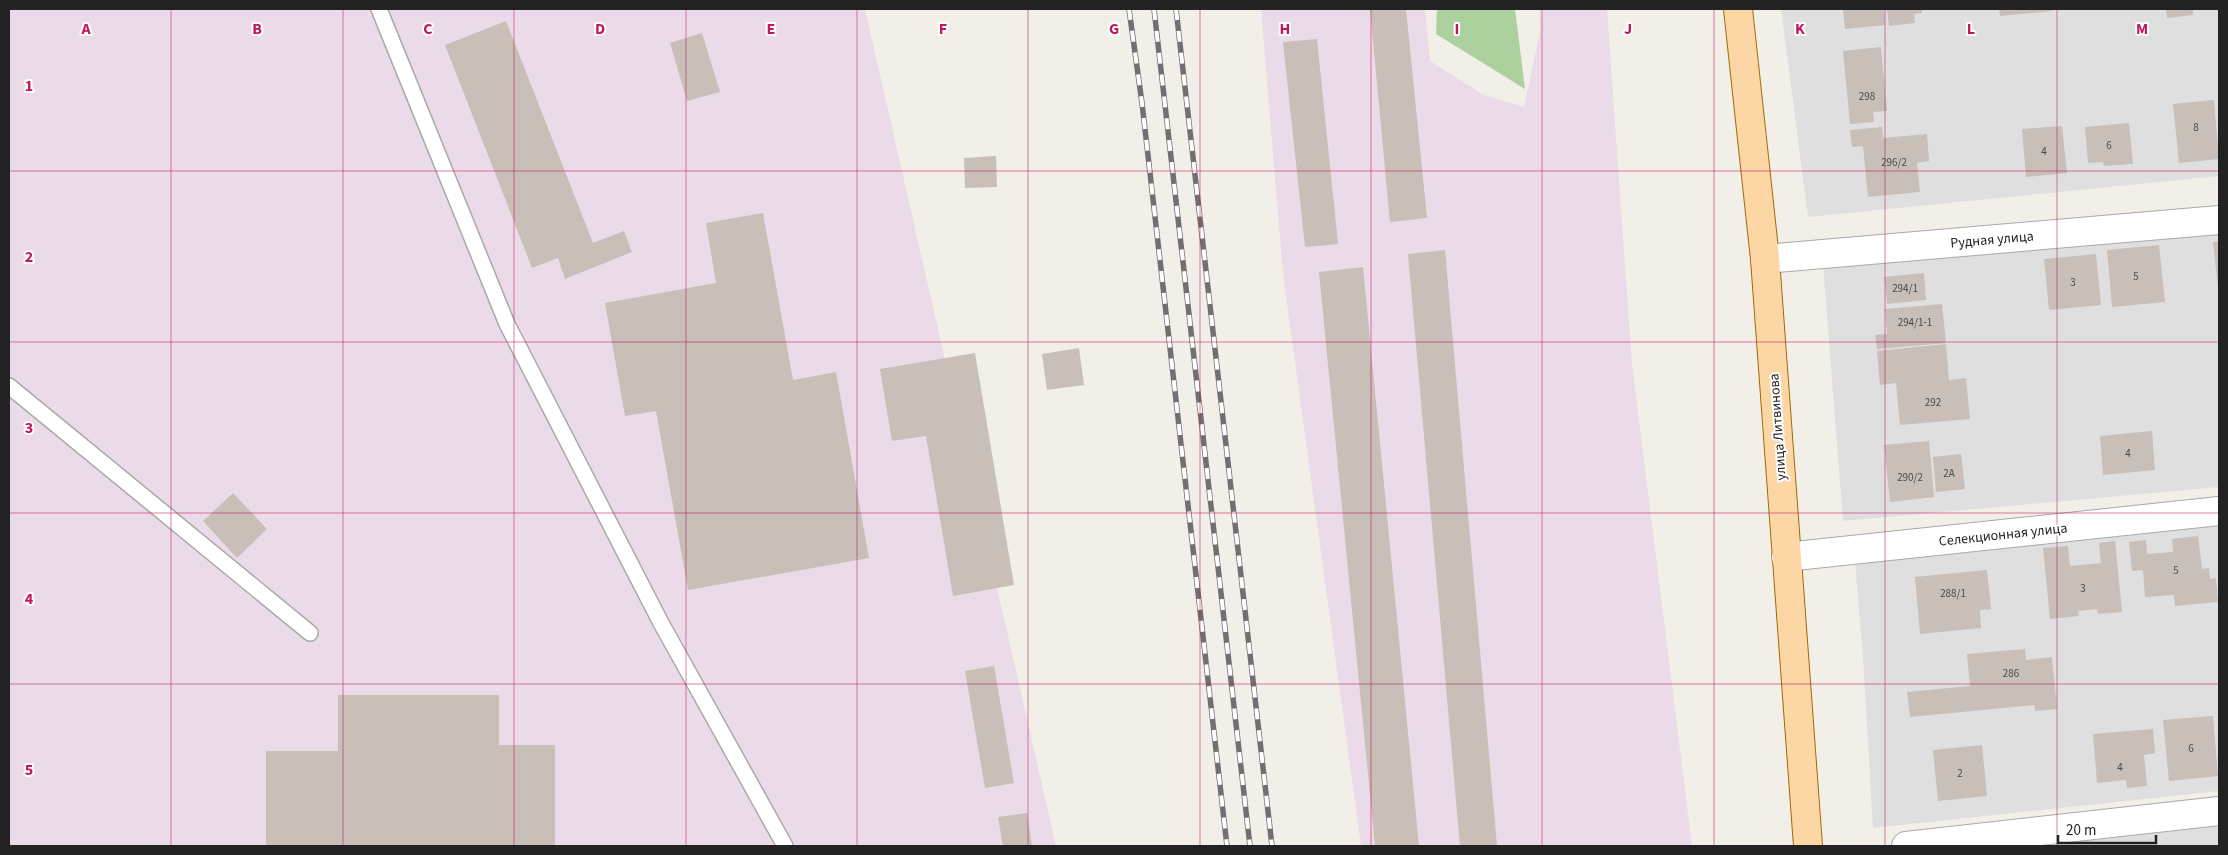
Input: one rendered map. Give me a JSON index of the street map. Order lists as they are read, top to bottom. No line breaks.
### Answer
{"streets":{"main road":["улица Литвинова"],"street":["Рудная улица","Селекционная улица"]},"crossings":[["Рудная улица","улица Литвинова"],["улица Литвинова","Селекционная улица"]],"house_numbers":["298","8","6","4","296/2","5","3","294/1","294/1-1","292","4","2А","290/2","5","3","288/1","286","6","4","2"],"scale_bar":"20 m","grid":{"columns":["A","B","C","D","E","F","G","H","I","J","K","L","M"],"rows":["1","2","3","4","5"]}}
